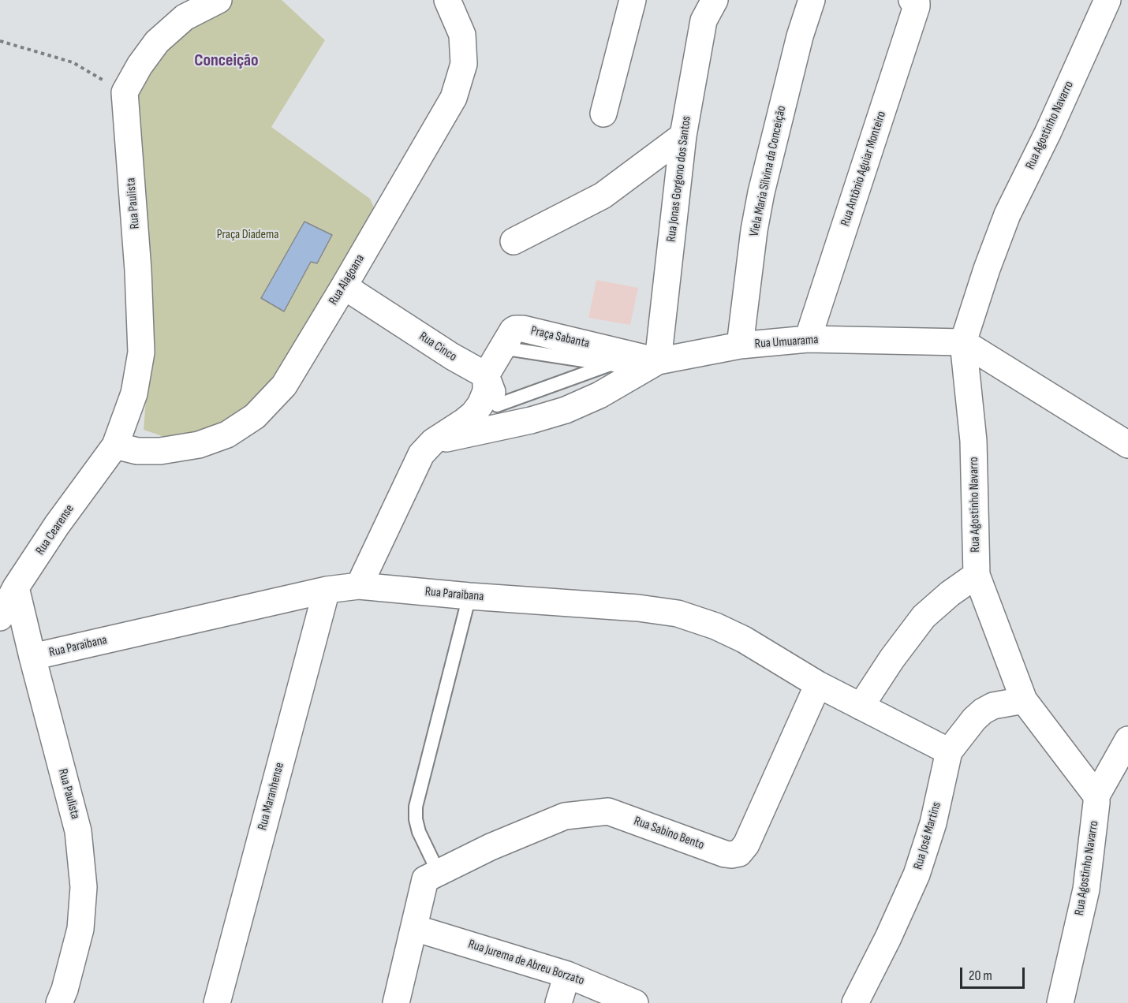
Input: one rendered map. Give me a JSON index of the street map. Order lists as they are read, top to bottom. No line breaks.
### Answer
{"streets":{"street":["Rua Agostinho Navarro","Rua Antônio Aguiar Monteiro","Viela Maria Silvina da Conceição","Rua Jonas Gorgono dos Santos","Rua Paulista","Rua Alagoana","Praça Sabanta","Rua Umuarama","Rua Cinco","Rua Cearense","Rua Paraibana","Rua Maranhense","Rua Sabino Bento","Rua José Martins","Rua Jurema de Abreu Borzato"]},"crossings":[["Rua Agostinho Navarro","Rua Umuarama"],["Rua Agostinho Navarro","Rua José Martins"],["Rua Antônio Aguiar Monteiro","Rua Umuarama"],["Viela Maria Silvina da Conceição","Rua Umuarama"],["Rua Jonas Gorgono dos Santos","Praça Sabanta"],["Rua Jonas Gorgono dos Santos","Rua Umuarama"],["Rua Paulista","Rua Alagoana"],["Rua Paulista","Rua Cearense"],["Rua Paulista","Rua Paraibana"],["Rua Alagoana","Rua Cinco"],["Rua Alagoana","Rua Cearense"],["Praça Sabanta","Rua Umuarama"],["Praça Sabanta","Rua Cinco"],["Rua Paraibana","Rua Maranhense"],["Rua Paraibana","Rua Sabino Bento"],["Rua Paraibana","Rua José Martins"]],"districts":["Conceição"],"parks":["Praça Diadema"],"scale_bar":"20 m"}
